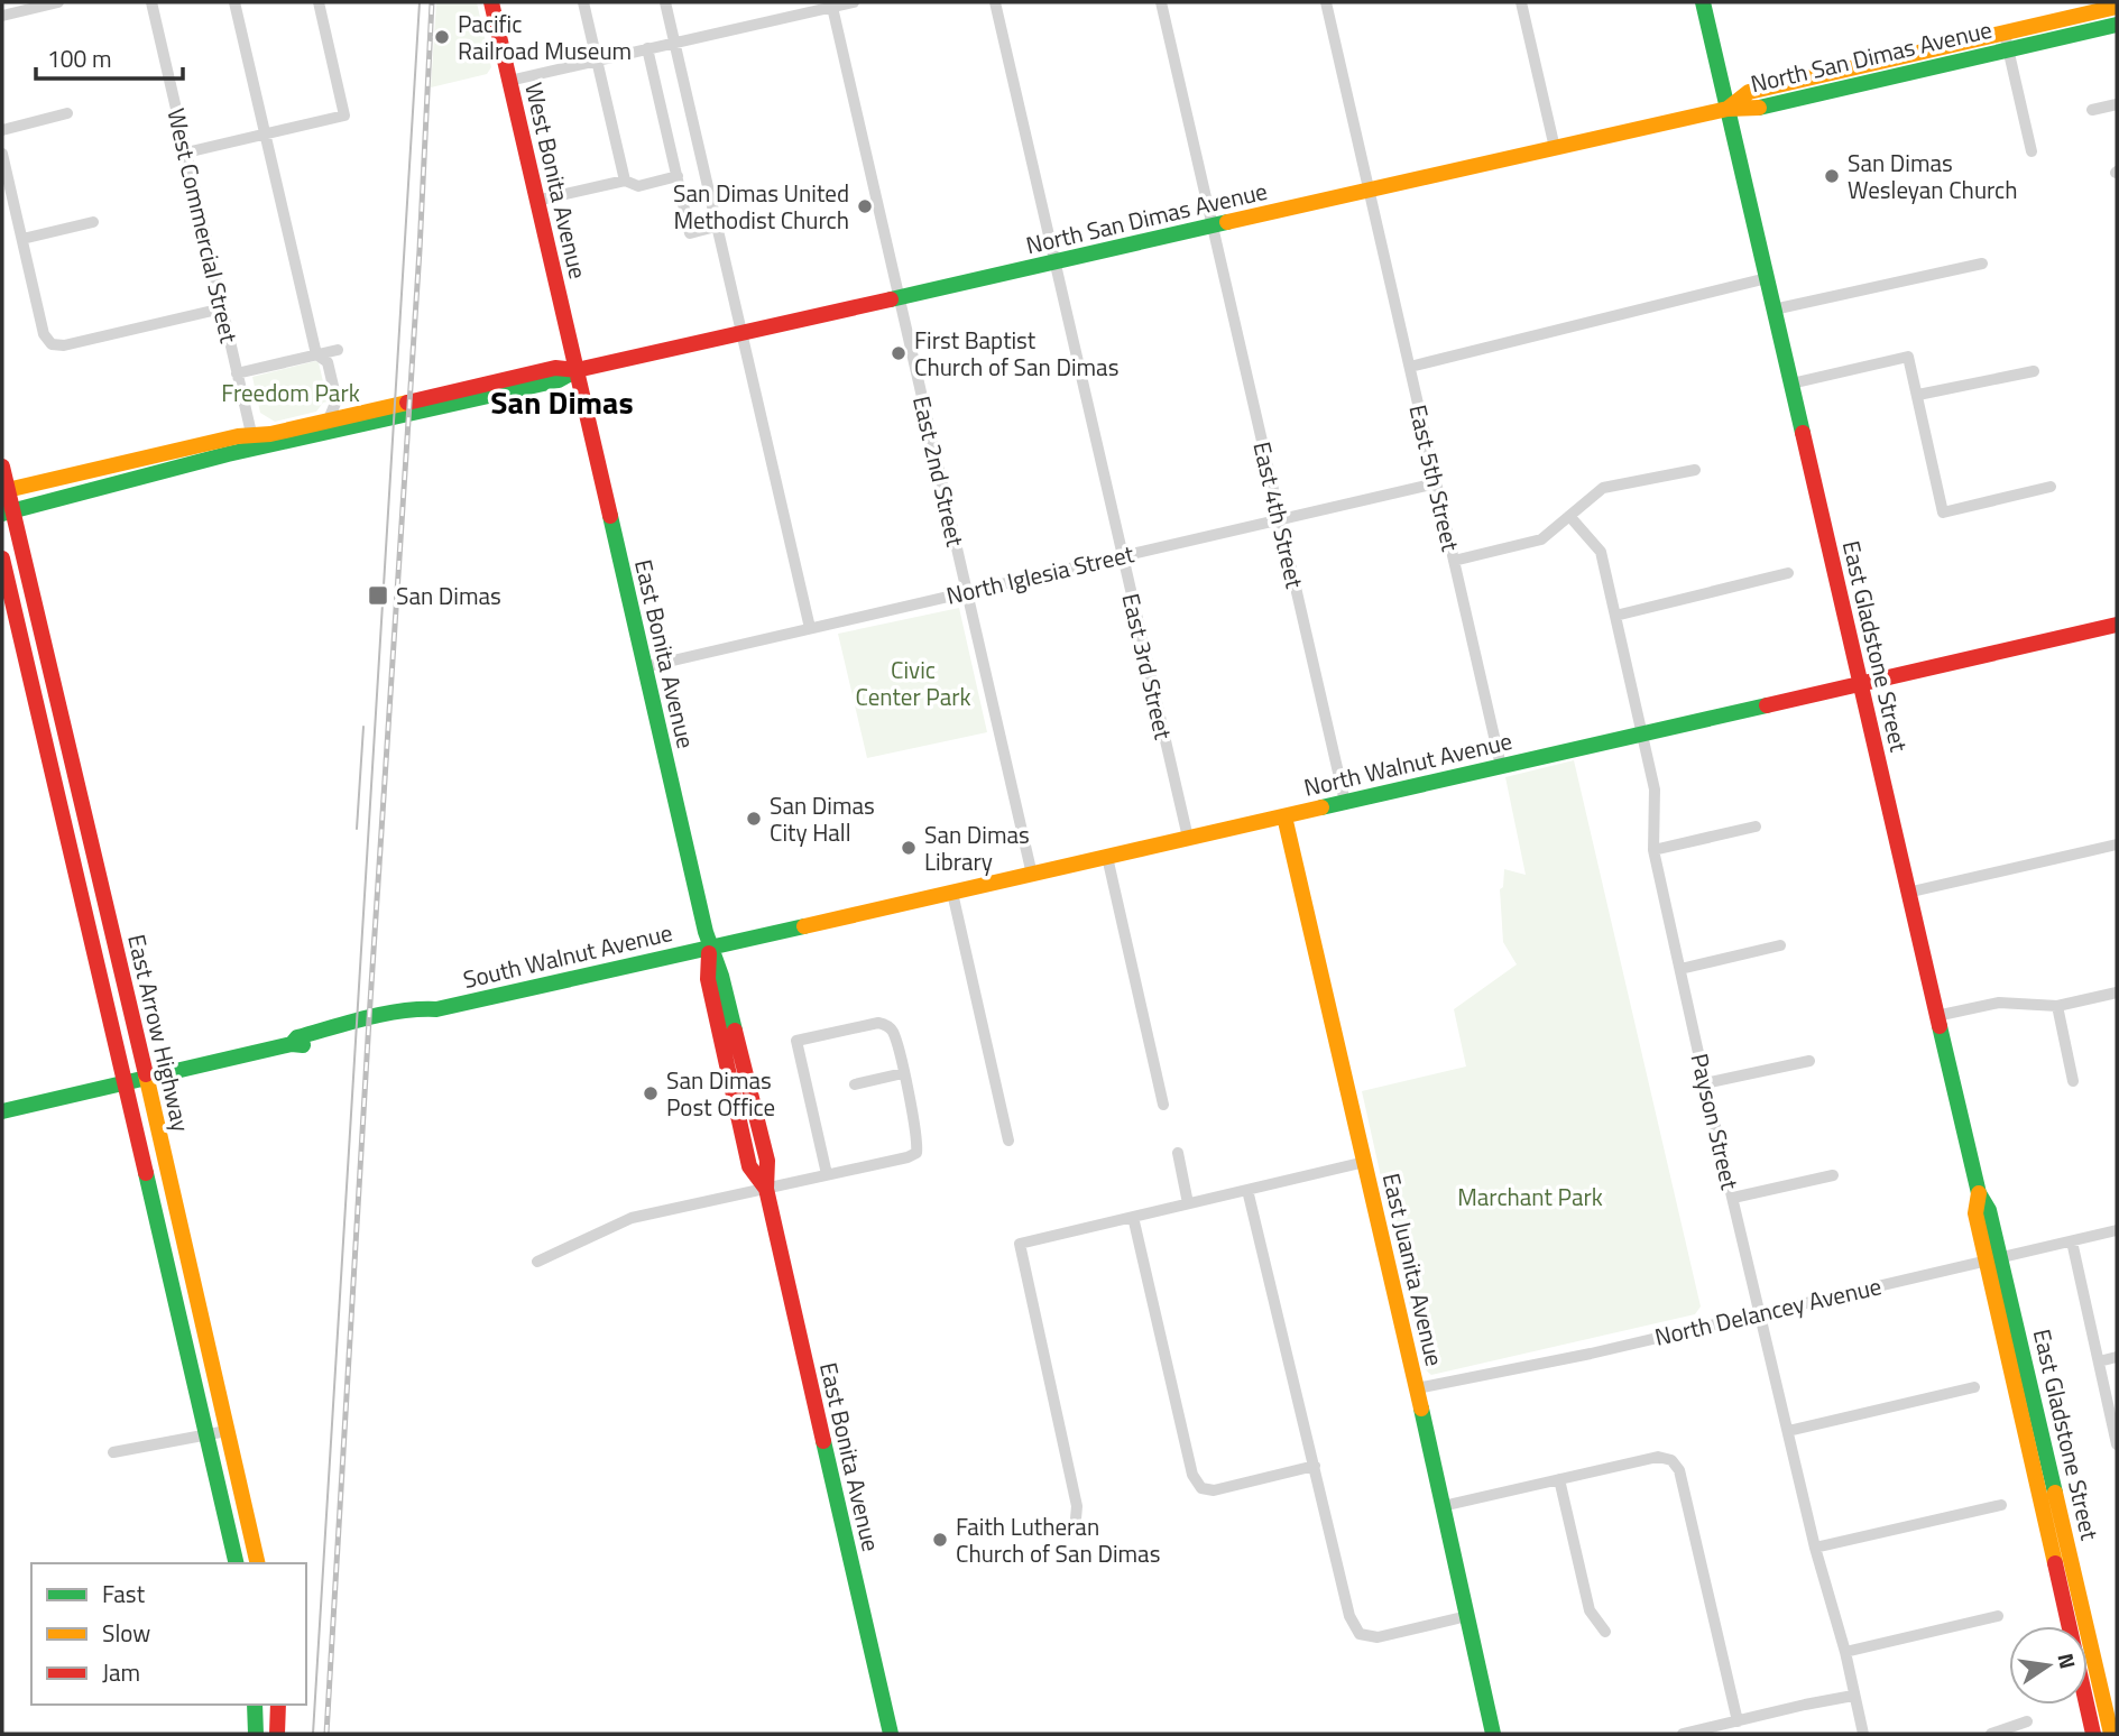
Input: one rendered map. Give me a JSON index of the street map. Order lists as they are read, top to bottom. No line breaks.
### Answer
{"streets":{"main road":["North San Dimas Avenue","West Bonita Avenue","East Gladstone Street","East Bonita Avenue","North Walnut Avenue","South Walnut Avenue","East Arrow Highway","East Juanita Avenue"],"street":["West Commercial Street","East 2nd Street","East 5th Street","East 4th Street","North Iglesia Street","East 3rd Street","Payson Street","North Delancey Avenue"]},"crossings":[["North San Dimas Avenue","West Bonita Avenue"],["North San Dimas Avenue","East 2nd Street"],["North San Dimas Avenue","East 5th Street"],["North San Dimas Avenue","East 4th Street"],["North San Dimas Avenue","East Gladstone Street"],["North San Dimas Avenue","East Bonita Avenue"],["North San Dimas Avenue","East 3rd Street"],["West Bonita Avenue","East Bonita Avenue"],["East 2nd Street","North Iglesia Street"],["East 2nd Street","North Walnut Avenue"],["East 5th Street","North Iglesia Street"],["East 5th Street","North Walnut Avenue"],["East 4th Street","North Iglesia Street"],["East 4th Street","North Walnut Avenue"],["North Iglesia Street","East Bonita Avenue"],["North Iglesia Street","East 3rd Street"],["East Gladstone Street","North Walnut Avenue"],["East Gladstone Street","North Delancey Avenue"],["East Bonita Avenue","North Walnut Avenue"],["East Bonita Avenue","South Walnut Avenue"],["East 3rd Street","North Walnut Avenue"],["North Walnut Avenue","South Walnut Avenue"],["North Walnut Avenue","Payson Street"],["North Walnut Avenue","East Juanita Avenue"],["South Walnut Avenue","East Arrow Highway"],["Payson Street","North Delancey Avenue"],["East Juanita Avenue","North Delancey Avenue"]],"districts":["San Dimas"],"parks":["Freedom Park","Civic Center Park","Marchant Park"],"places":{"other":["Pacific Railroad Museum","San Dimas Wesleyan Church","San Dimas United Methodist Church","First Baptist Church of San Dimas","San Dimas City Hall","San Dimas Library","San Dimas Post Office","Faith Lutheran Church of San Dimas"],"transit":["San Dimas"]},"legend":["Fast","Slow","Jam"],"scale_bar":"100 m","north":"right"}
